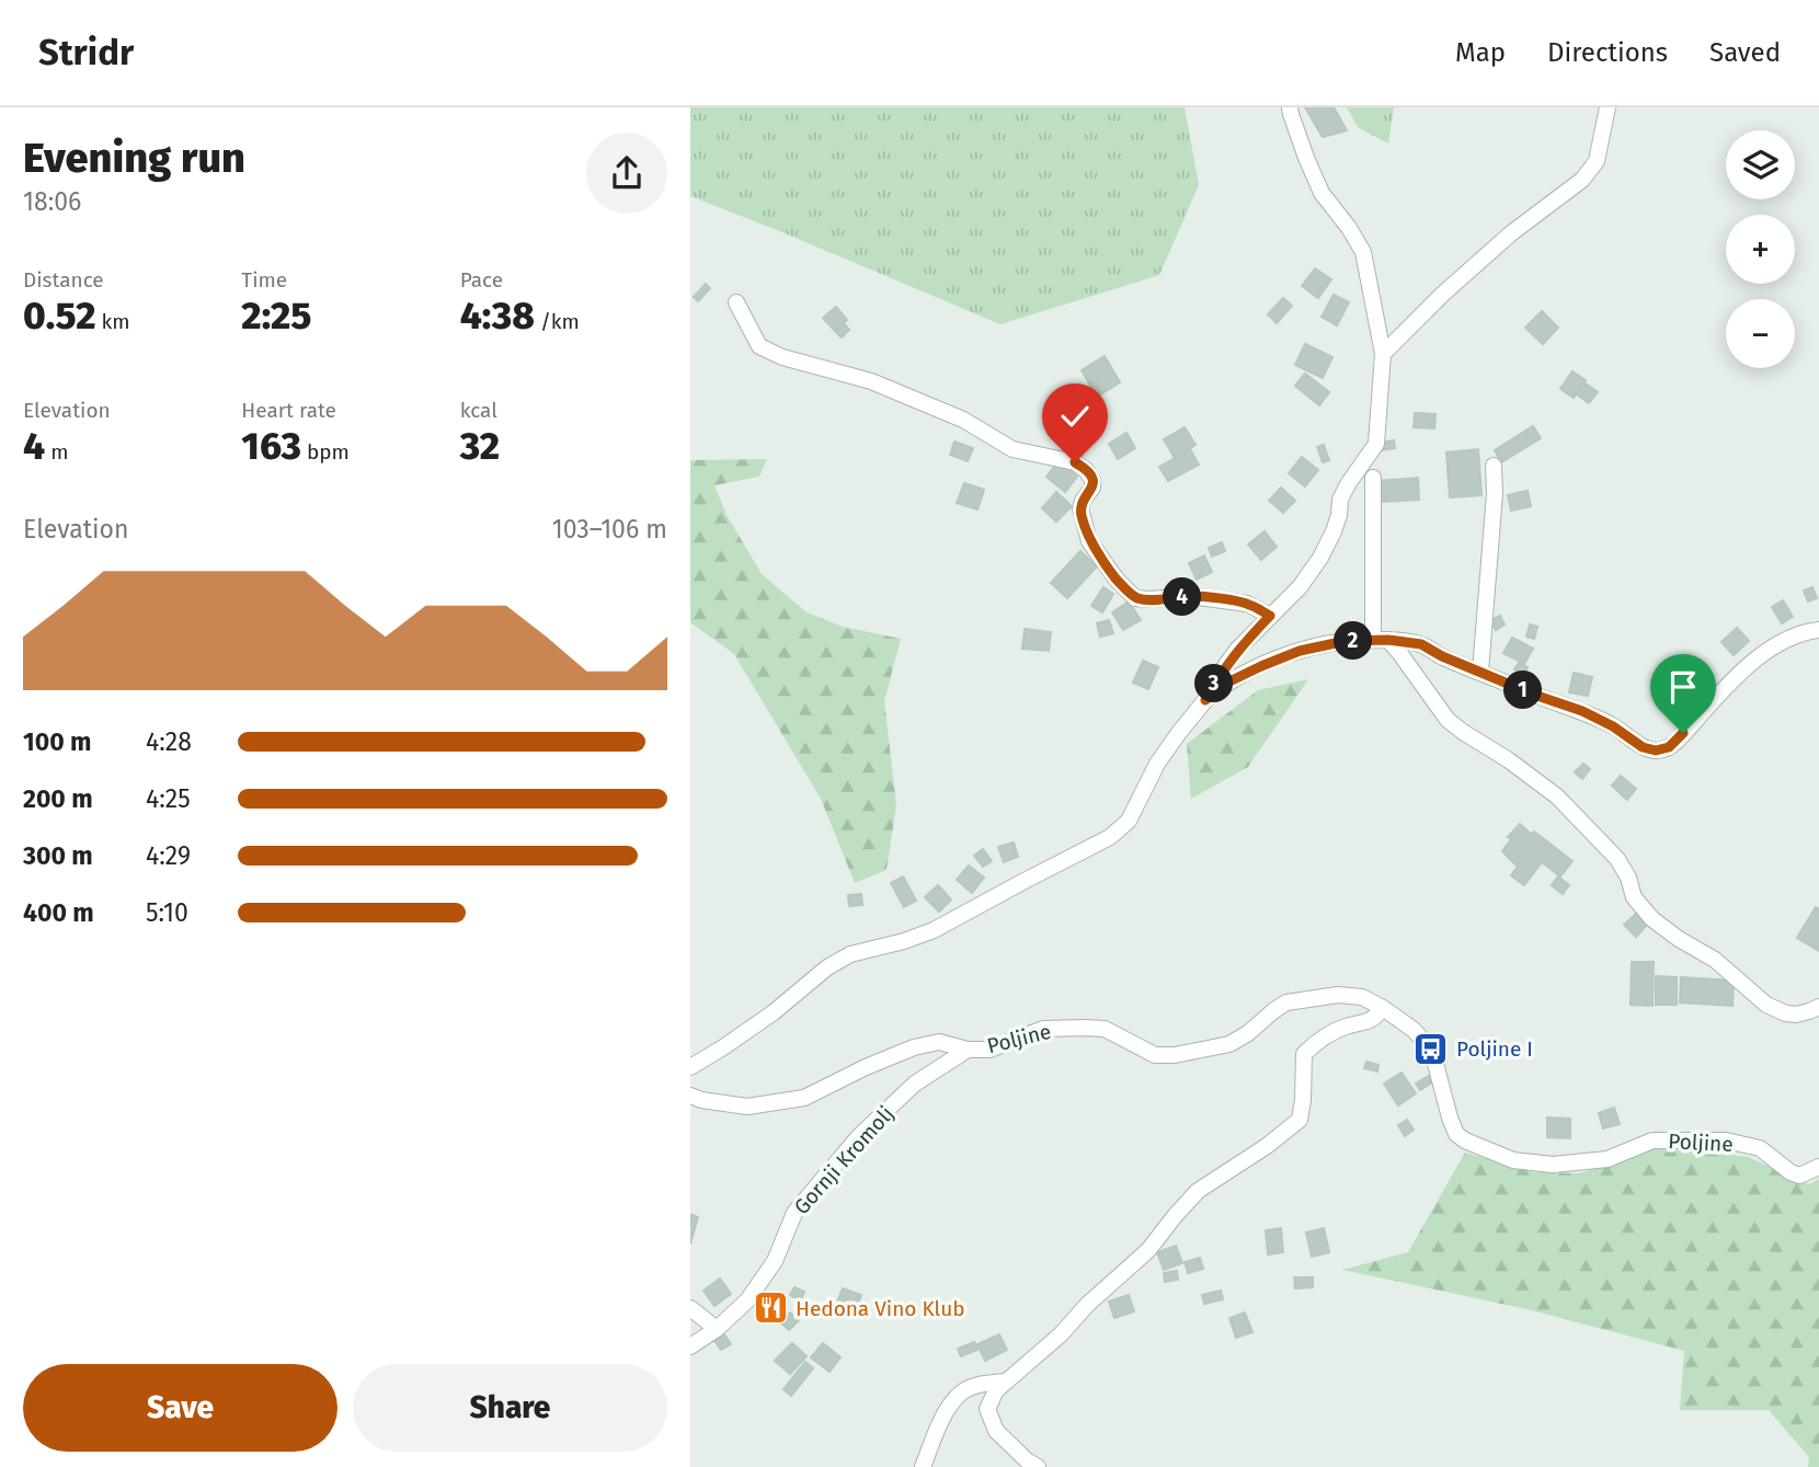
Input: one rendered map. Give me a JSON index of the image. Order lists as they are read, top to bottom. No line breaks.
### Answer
{"streets":{"street":["Poljine","Gornji Kromolj"]},"crossings":[["Poljine","Gornji Kromolj"]],"places":{"bus stop":["Poljine I"],"restaurant":["Hedona Vino Klub"]},"page":{"header":"Stridr","nav":["Map","Directions","Saved"],"heading":["Evening run","18:06"],"map_buttons":["+","−"],"stats":[["Distance","0.52 km"],["Time","2:25"],["Pace","4:38 /km"],["Elevation","4 m"],["Heart rate","163 bpm"],["kcal","32"]],"chart":["Elevation","103–106 m"],"pins":["4","2","3","1"],"list":[{"name":"100 m","note":"4:28"},{"name":"200 m","note":"4:25"},{"name":"300 m","note":"4:29"},{"name":"400 m","note":"5:10"}],"buttons":["Save","Share"]}}
